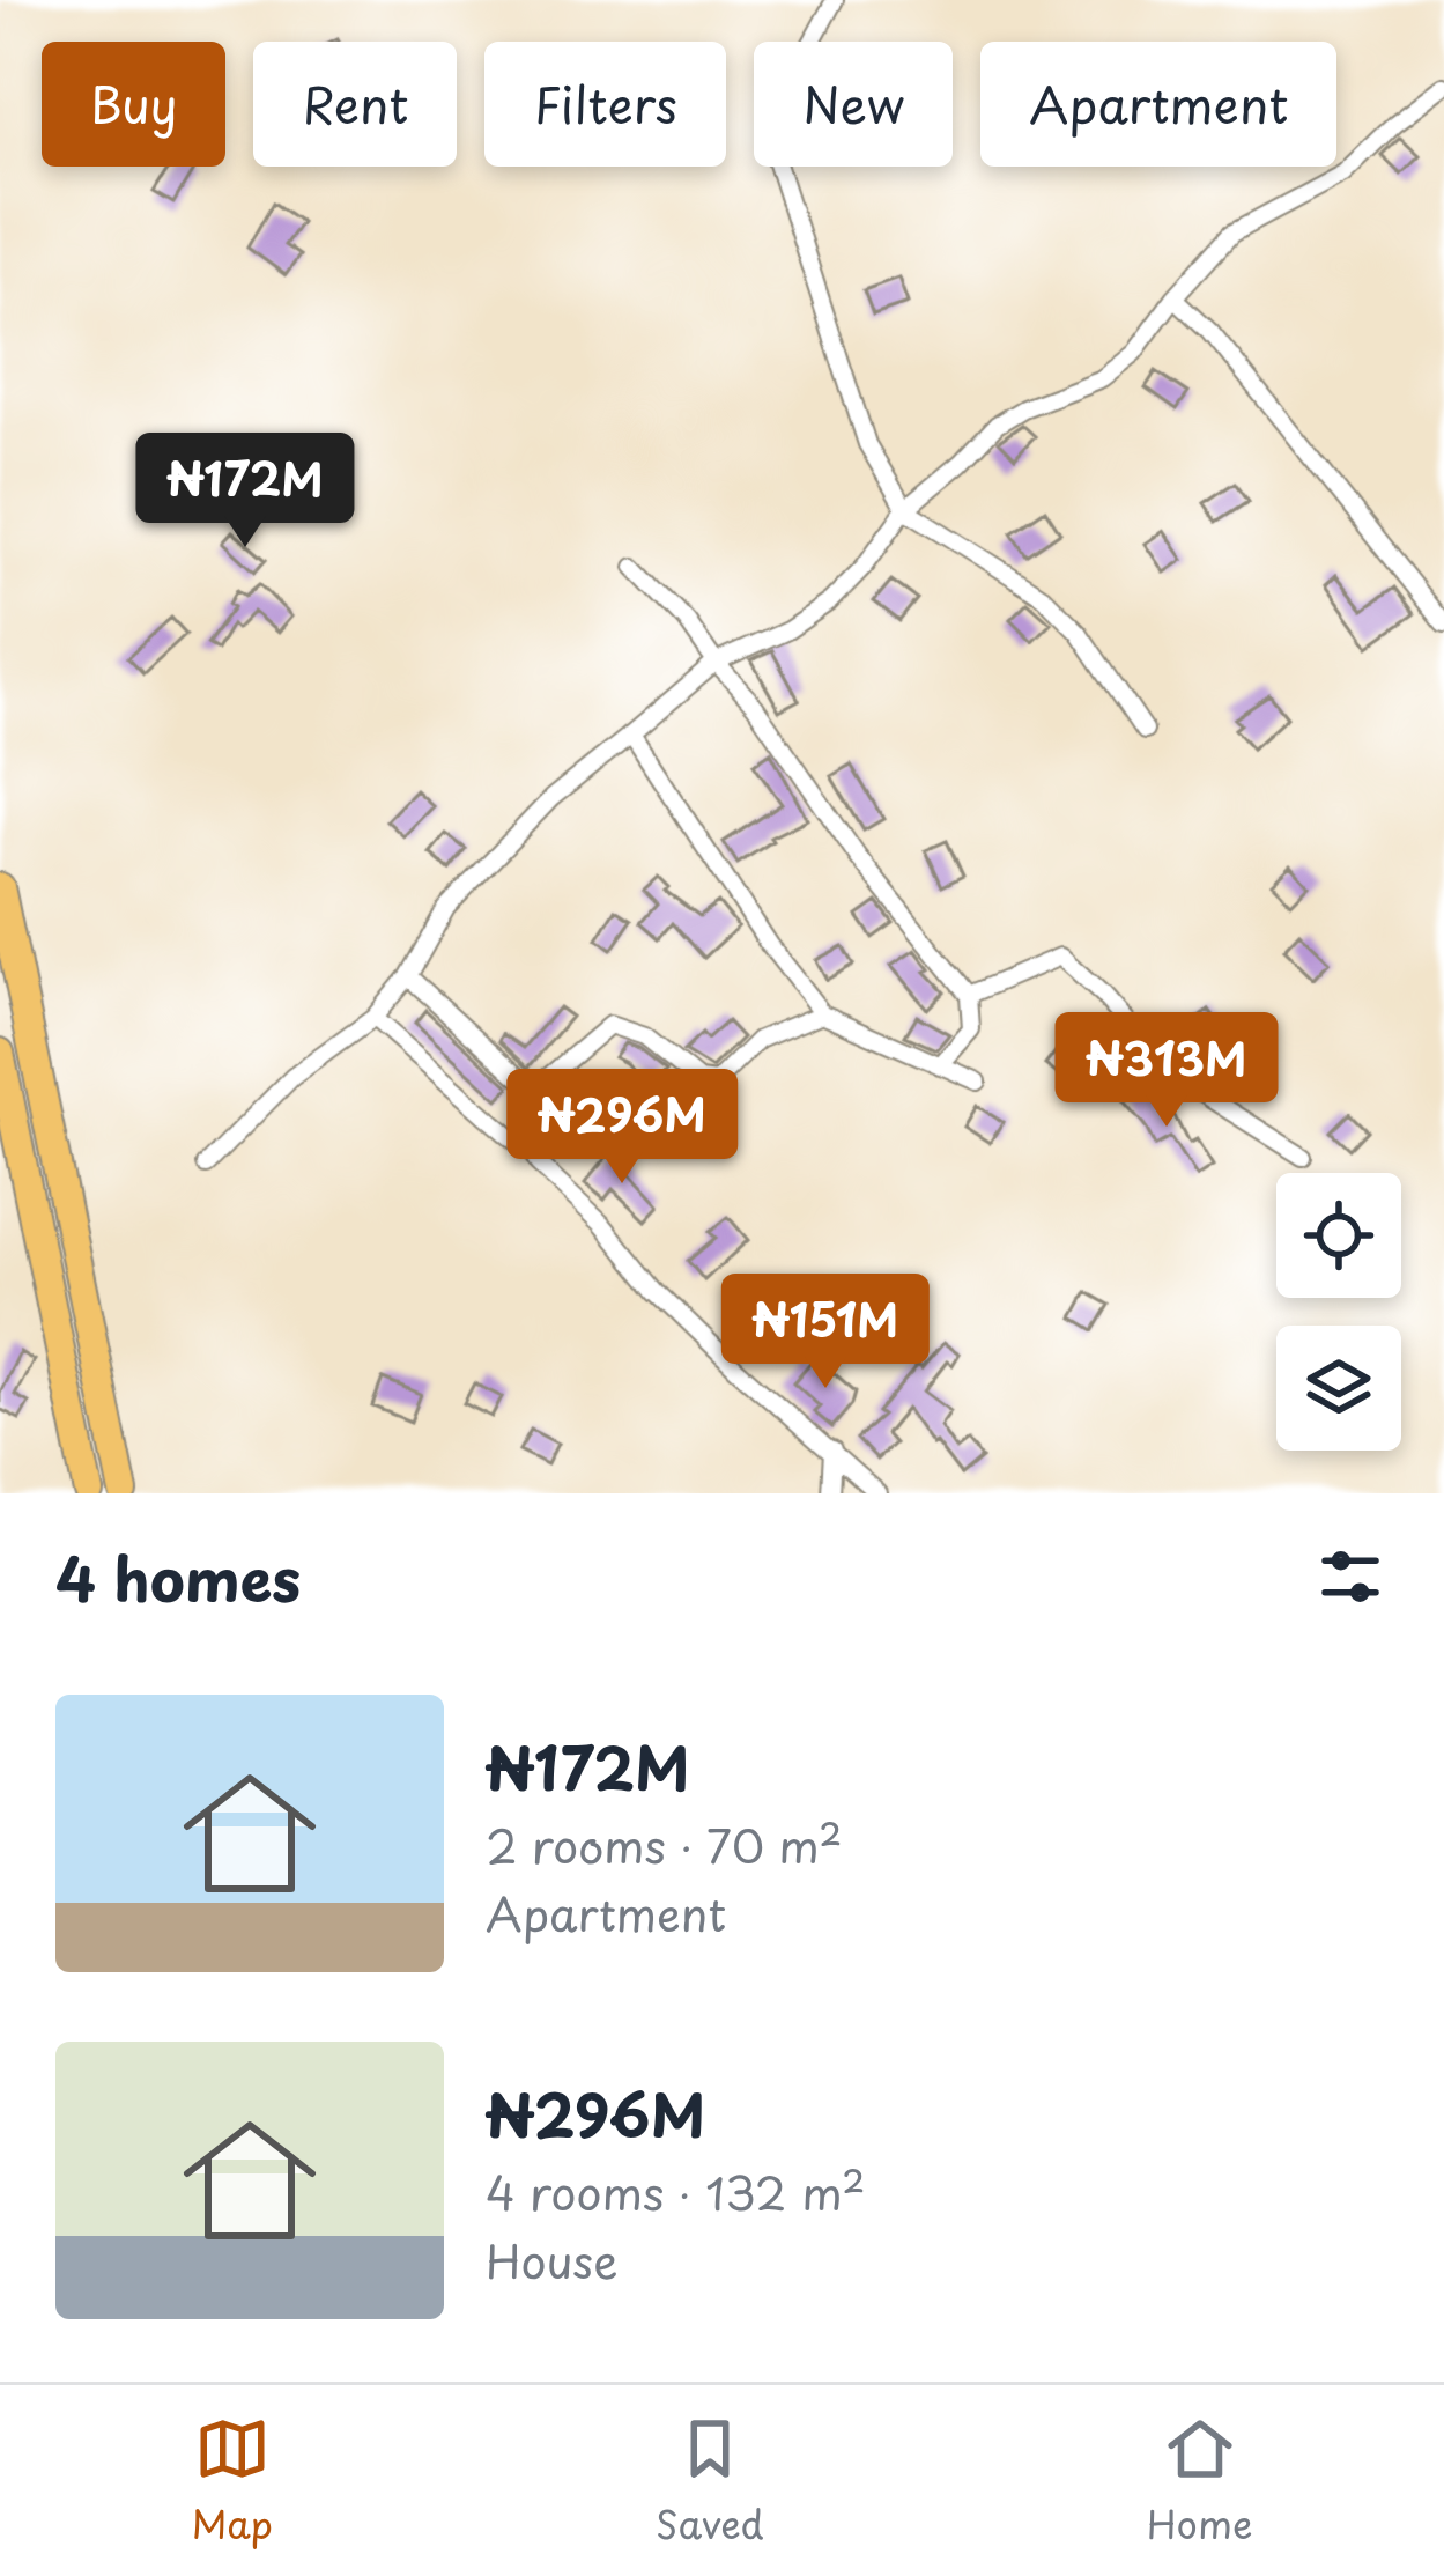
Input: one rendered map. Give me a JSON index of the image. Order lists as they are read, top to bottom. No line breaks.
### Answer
{"page":{"chip":["Buy","Rent","Filters","New","Apartment"],"price":["₦172M","₦313M","₦296M","₦151M"],"heading":"4 homes","list":[{"name":"₦172M","note":"2 rooms · 70 m² · Apartment"},{"name":"₦296M","note":"4 rooms · 132 m² · House"}],"tabs":["Map","Saved","Home"]}}
